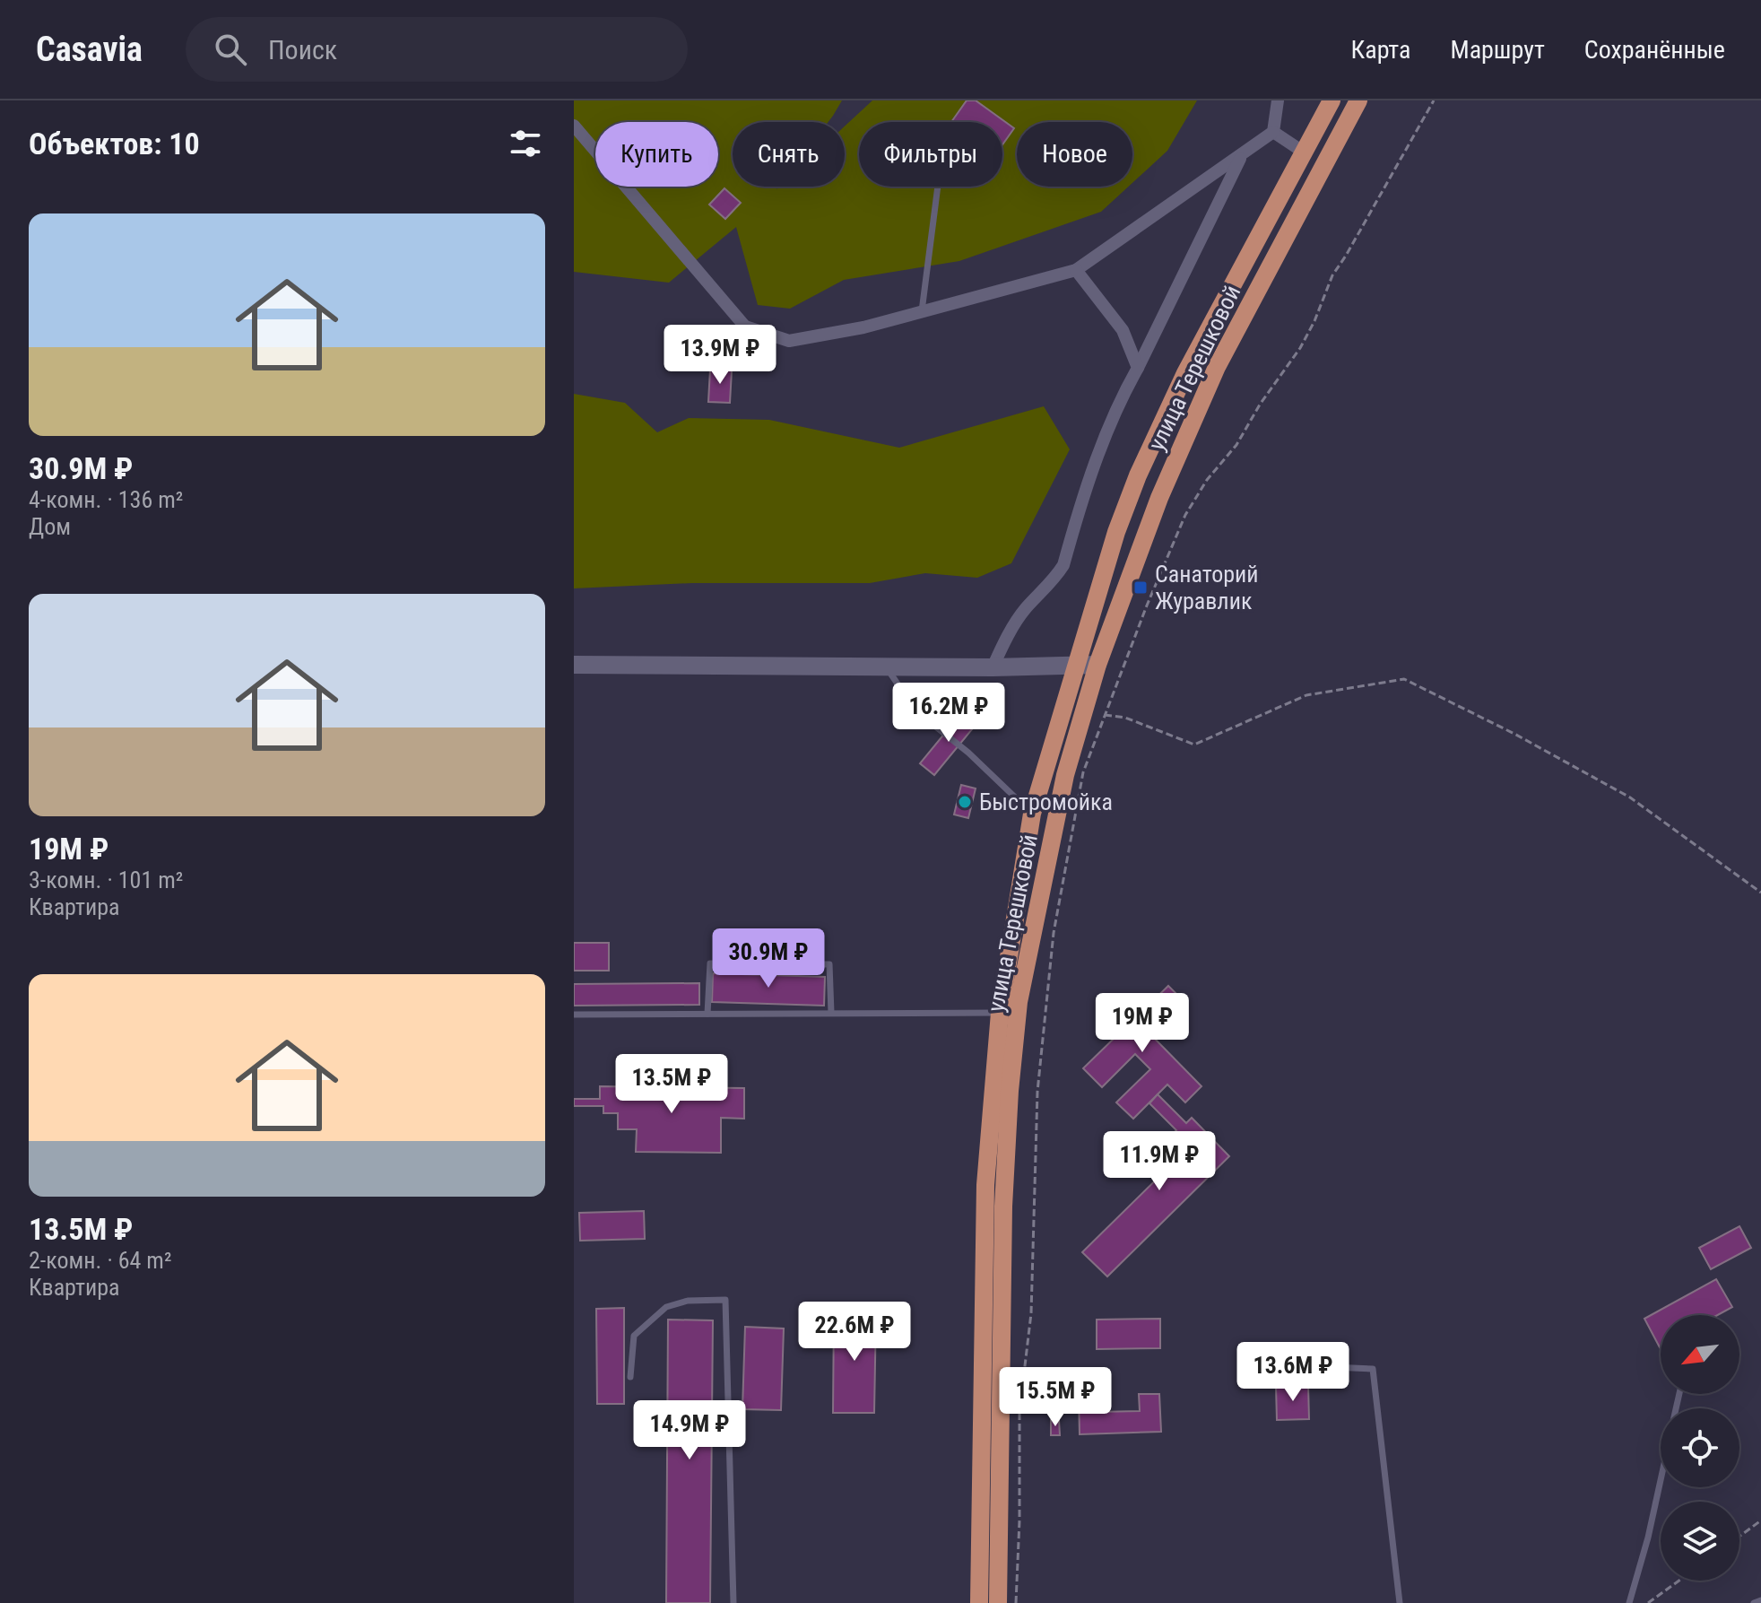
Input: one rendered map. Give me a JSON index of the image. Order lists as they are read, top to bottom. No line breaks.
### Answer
{"streets":{"main road":["улица Терешковой"]},"places":{"transit":["Санаторий Журавлик"],"other":["Быстромойка"]},"north":"bottom left","page":{"header":"Casavia","search":"Поиск","nav":["Карта","Маршрут","Сохранённые"],"heading":"Объектов: 10","chip":["Купить","Снять","Фильтры","Новое"],"list":[{"name":"30.9M ₽","note":"4-комн. · 136 m² · Дом"},{"name":"19M ₽","note":"3-комн. · 101 m² · Квартира"},{"name":"13.5M ₽","note":"2-комн. · 64 m² · Квартира"}],"price":["13.9M ₽","16.2M ₽","30.9M ₽","19M ₽","13.5M ₽","11.9M ₽","22.6M ₽","13.6M ₽","15.5M ₽","14.9M ₽"]}}
